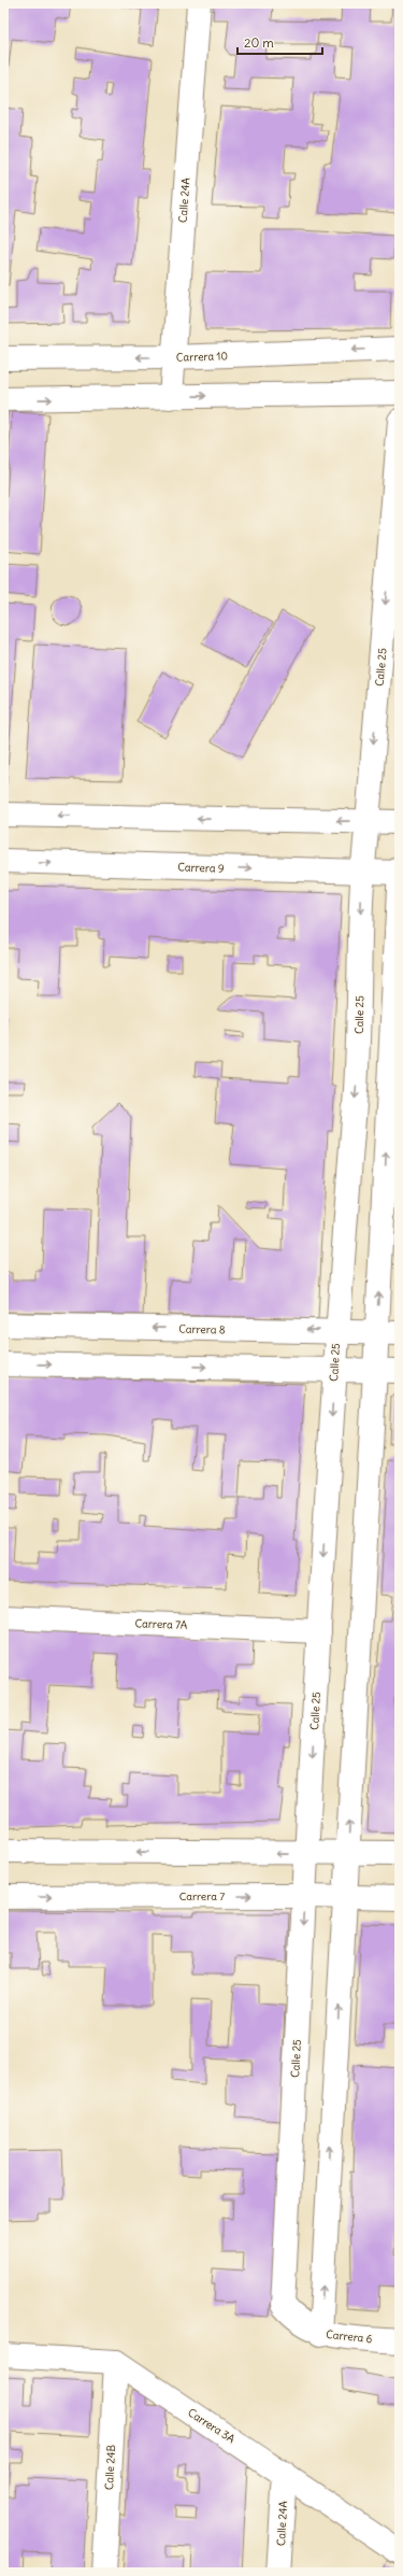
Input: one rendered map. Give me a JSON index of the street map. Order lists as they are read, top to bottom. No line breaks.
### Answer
{"streets":{"street":["Calle 24A","Carrera 10","Calle 25","Carrera 9","Carrera 8","Carrera 7A","Carrera 7","Carrera 6","Carrera 3A","Calle 24B"]},"crossings":[["Calle 24A","Carrera 10"],["Calle 24A","Carrera 3A"],["Calle 25","Carrera 9"],["Calle 25","Carrera 8"],["Calle 25","Carrera 7A"],["Calle 25","Carrera 7"],["Calle 25","Carrera 6"],["Carrera 3A","Calle 24B"]],"scale_bar":"20 m"}
